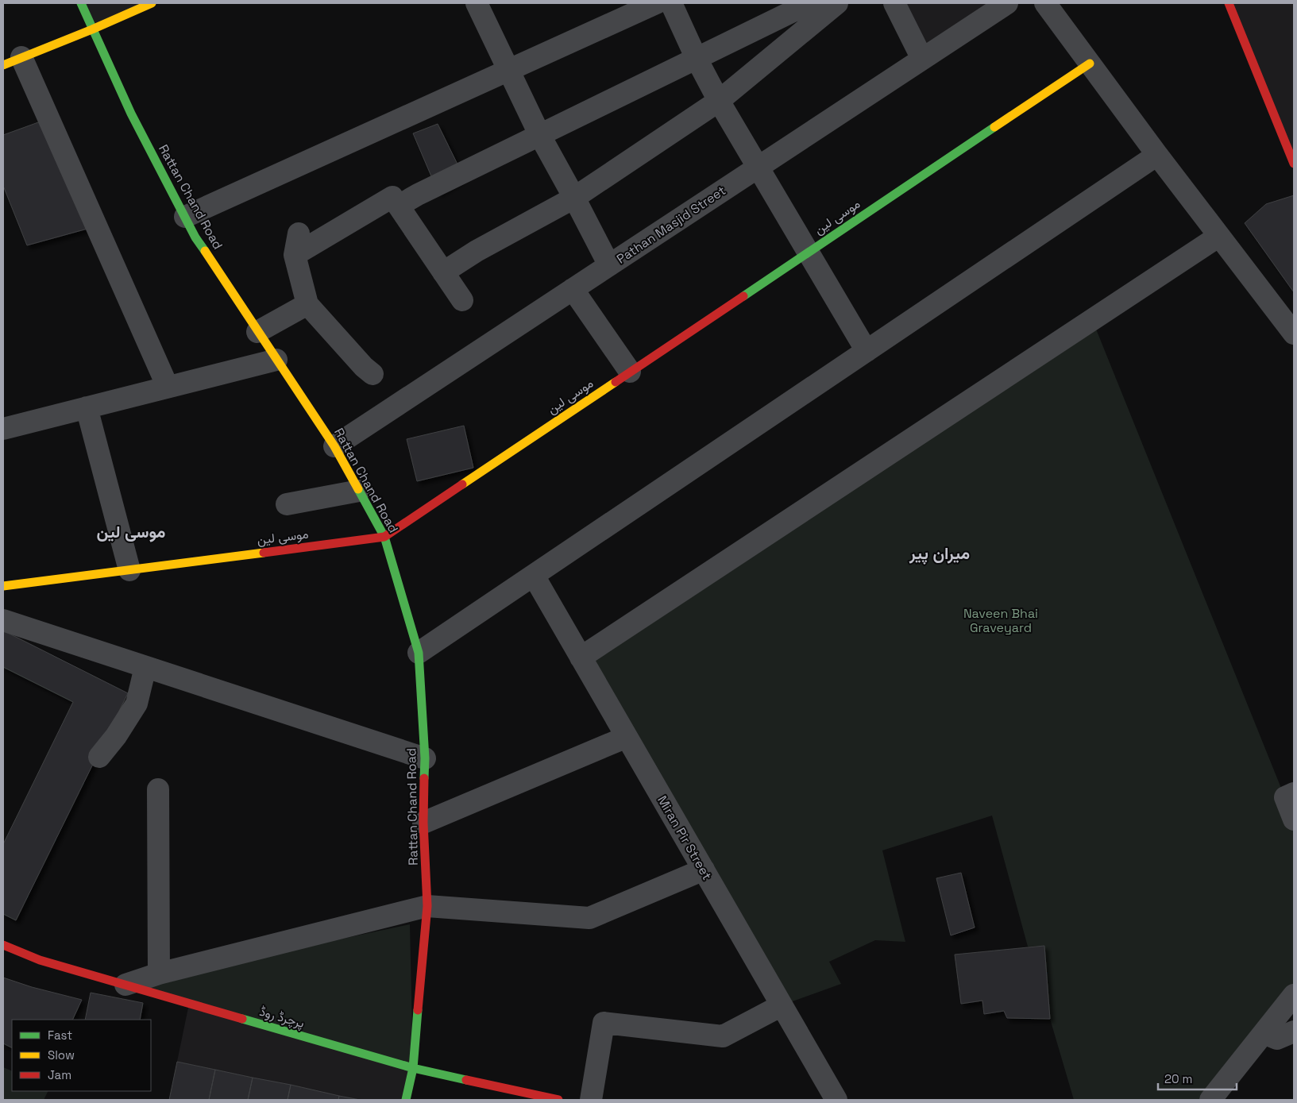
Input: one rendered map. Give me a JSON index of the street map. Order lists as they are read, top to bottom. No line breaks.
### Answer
{"streets":{"street":["Rattan Chand Road","موسی لین","Pathan Masjid Street","Miran Pir Street","پرچرڈ روڈ"]},"crossings":[["Rattan Chand Road","موسی لین"],["Rattan Chand Road","Pathan Masjid Street"],["Rattan Chand Road","پرچرڈ روڈ"]],"districts":["موسی لین","میران پیر"],"parks":["Naveen Bhai Graveyard"],"legend":["Fast","Slow","Jam"],"scale_bar":"20 m"}
